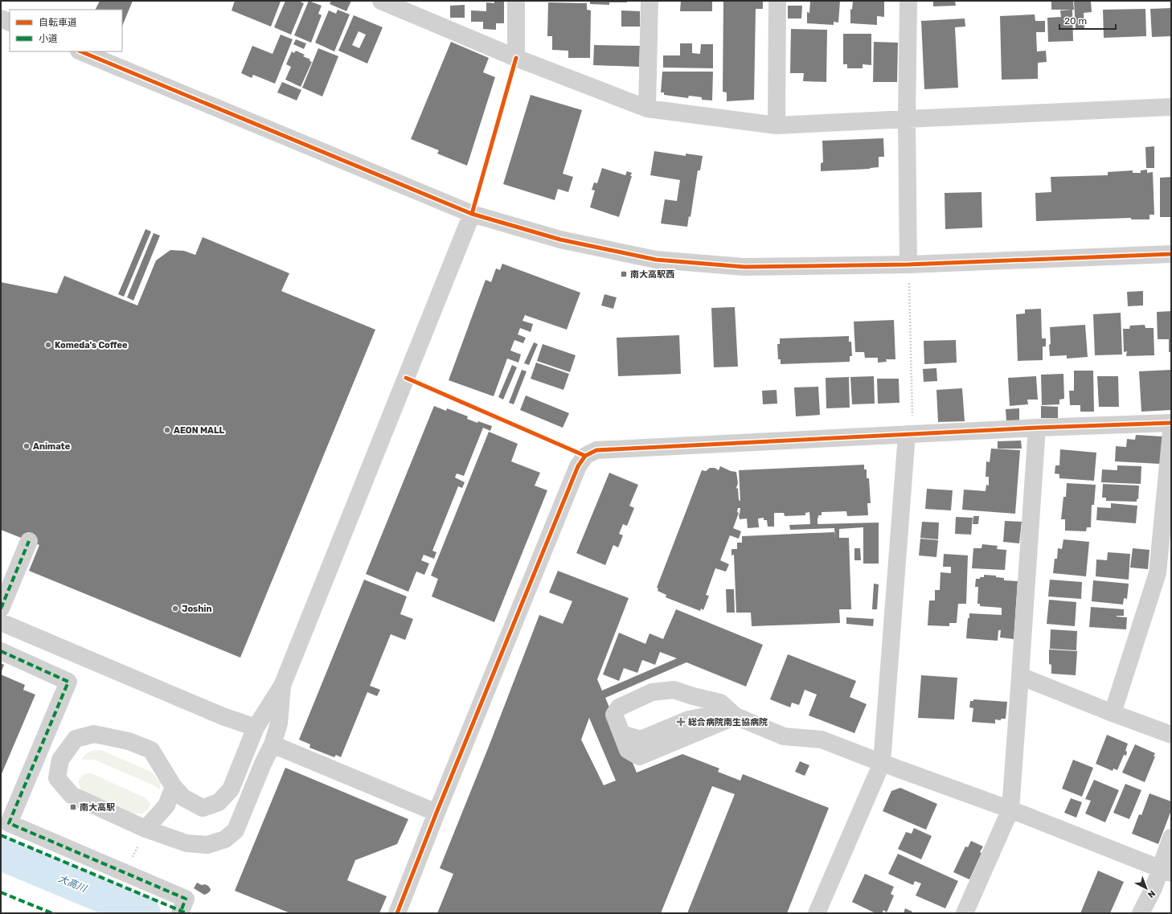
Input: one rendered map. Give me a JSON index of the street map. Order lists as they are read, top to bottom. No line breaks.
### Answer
{"water":["大高川"],"places":{"transit":["南大高駅西","南大高駅"],"other":["Komeda's Coffee","AEON MALL","Animate","Joshin"],"health":["総合病院南生協病院"]},"legend":["自転車道","小道"],"scale_bar":"20 m","north":"bottom right"}
